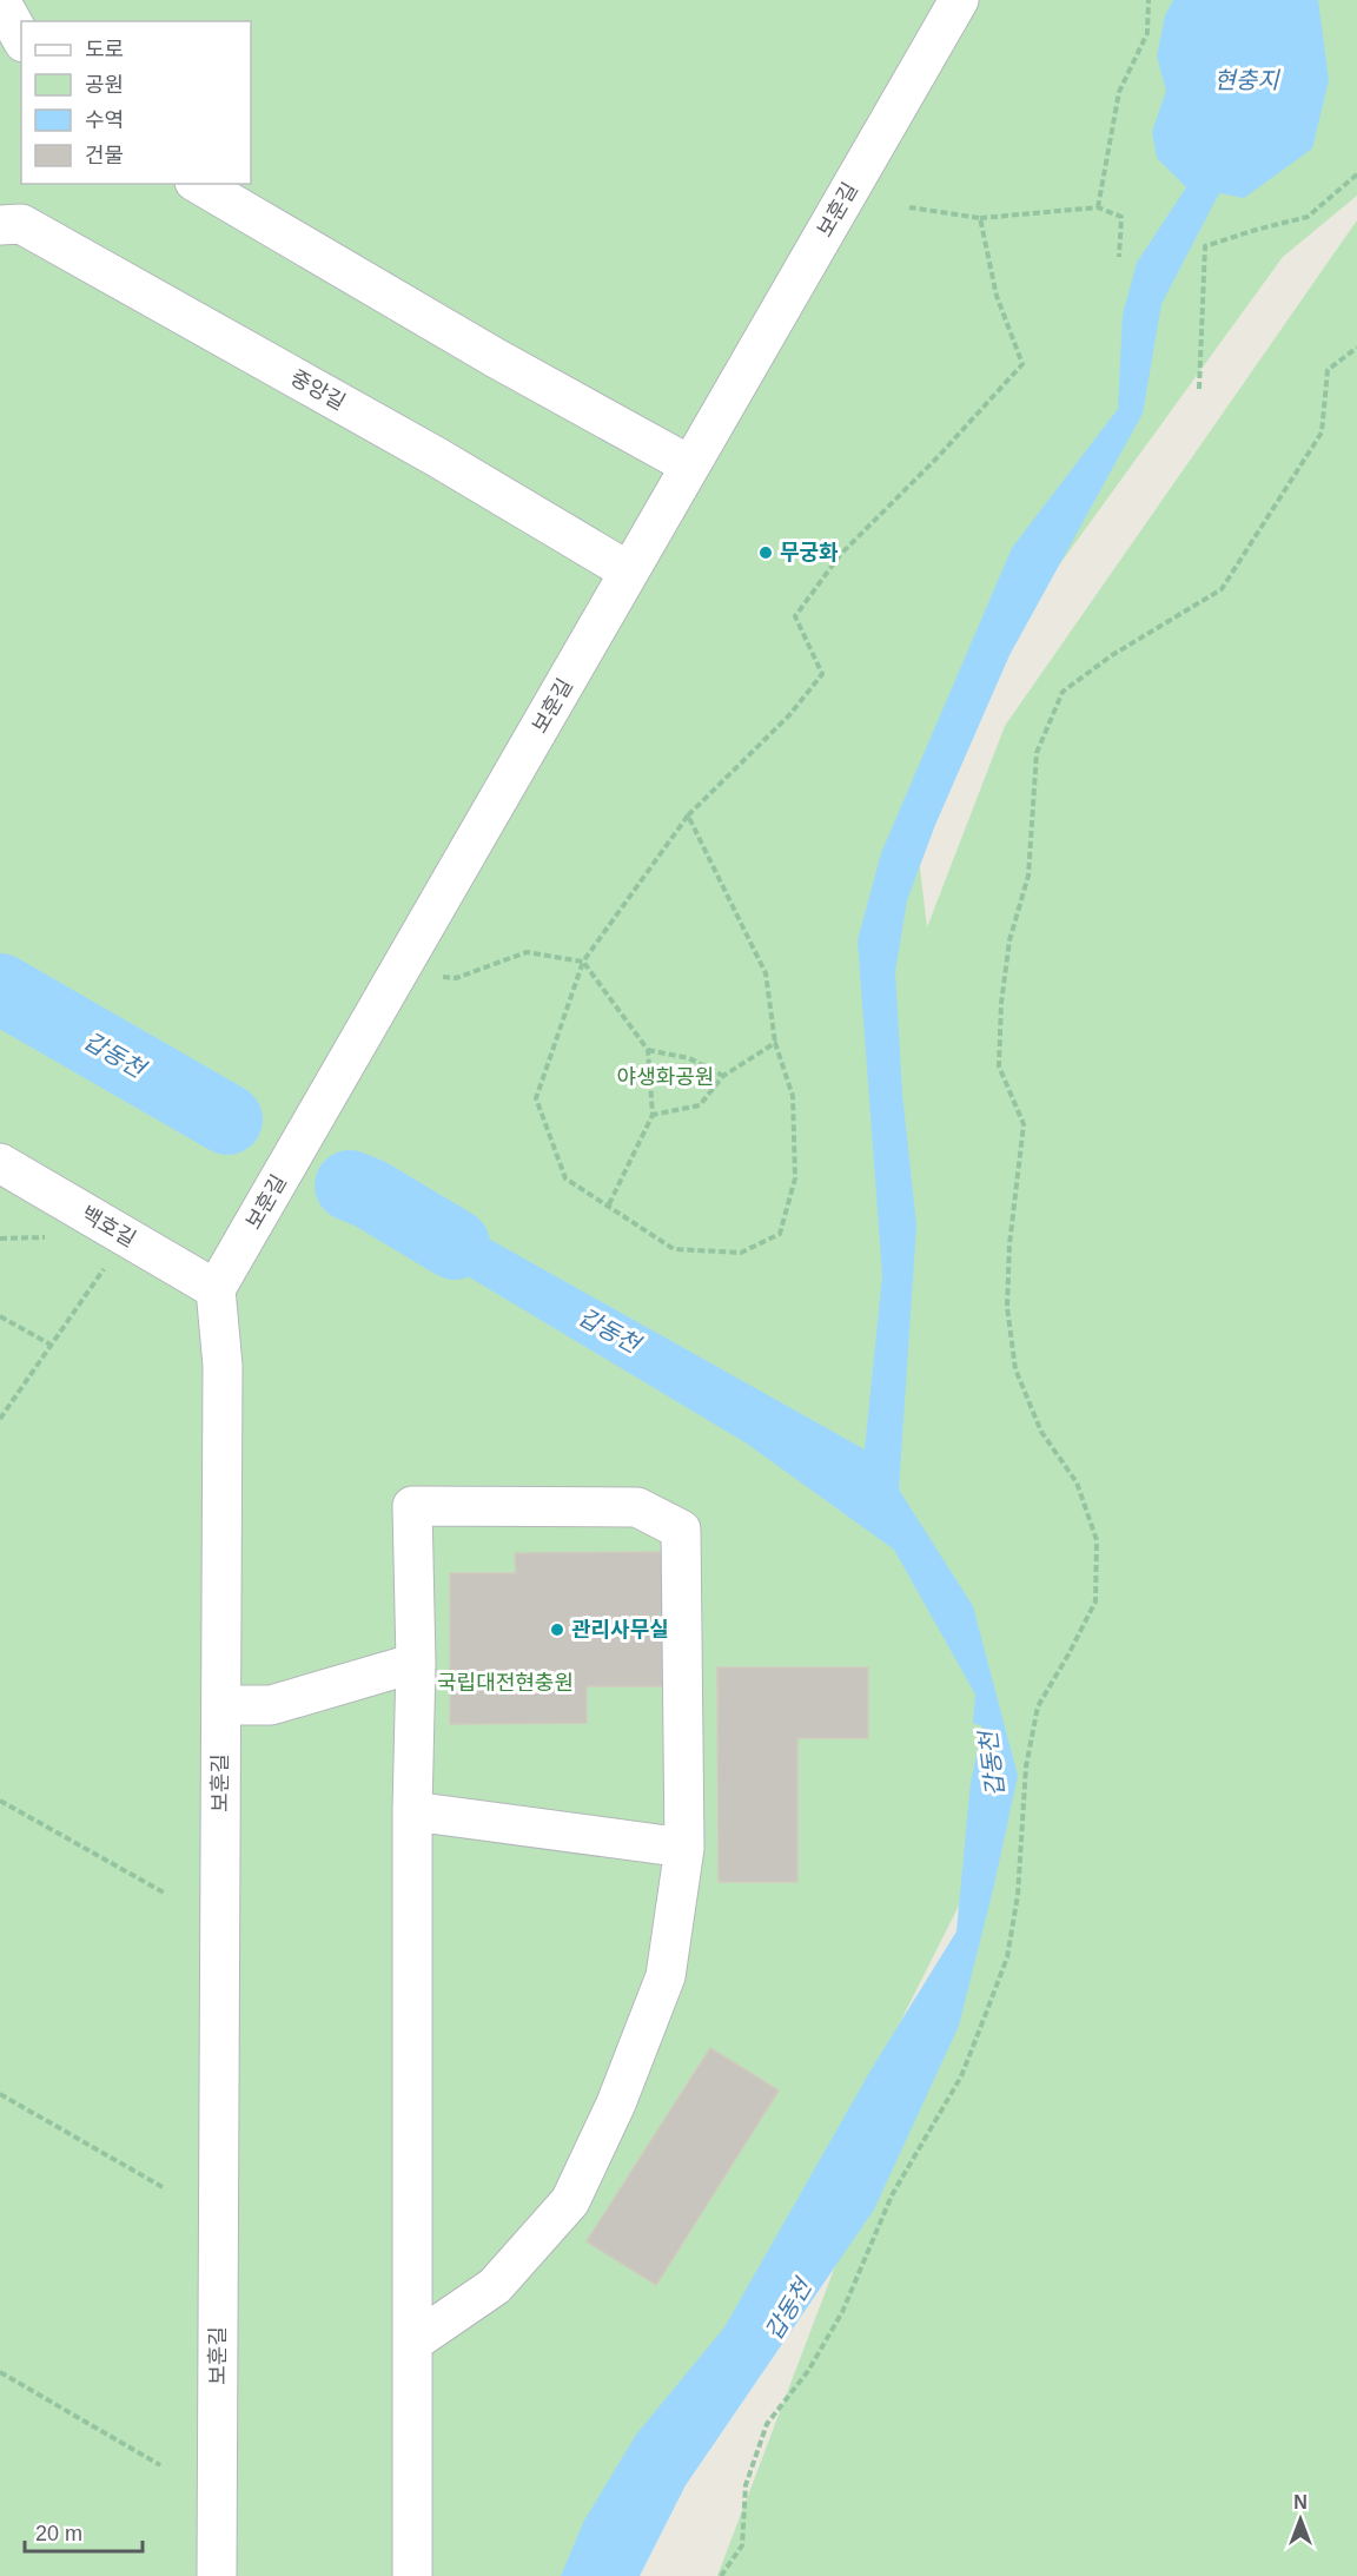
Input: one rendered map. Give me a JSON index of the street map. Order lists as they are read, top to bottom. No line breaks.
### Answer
{"streets":{"lane":["보훈길","중앙길","백호길"]},"crossings":[["보훈길","중앙길"],["보훈길","백호길"]],"water":["현충지","갑동천"],"parks":["야생화공원","국립대전현충원"],"places":["무궁화","관리사무실"],"legend":["도로","공원","수역","건물"],"scale_bar":"20 m","north":"top"}
